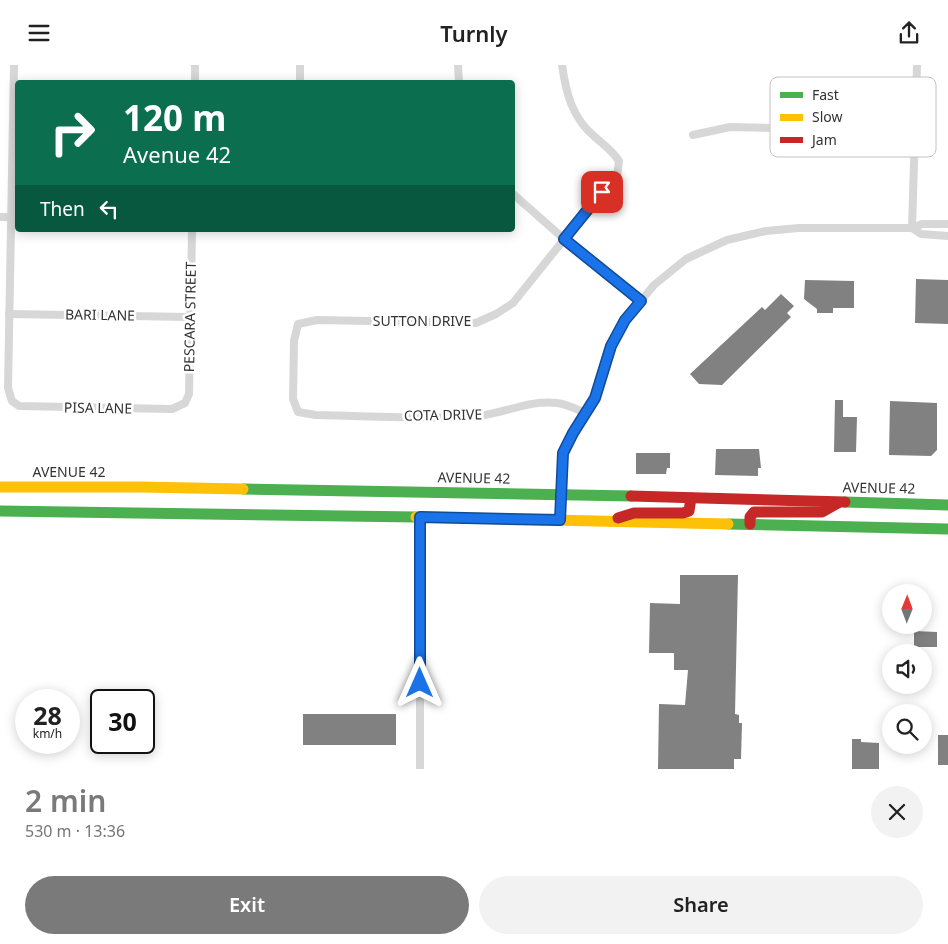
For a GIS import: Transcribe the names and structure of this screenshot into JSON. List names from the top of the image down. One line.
{"streets":{"main road":["AVENUE 42"],"street":["BARI LANE","PESCARA STREET","SUTTON DRIVE","PISA LANE","COTA DRIVE"]},"crossings":[["BARI LANE","PESCARA STREET"],["BARI LANE","PISA LANE"],["PESCARA STREET","PISA LANE"],["SUTTON DRIVE","COTA DRIVE"]],"legend":["Fast","Slow","Jam"],"north":"top","page":{"header":"Turnly","turn":["120 m","Avenue 42"],"then":"Then","speed":"28 km/h","limit":"30","heading":["2 min","530 m · 13:36"],"buttons":["Exit","Share"]}}
